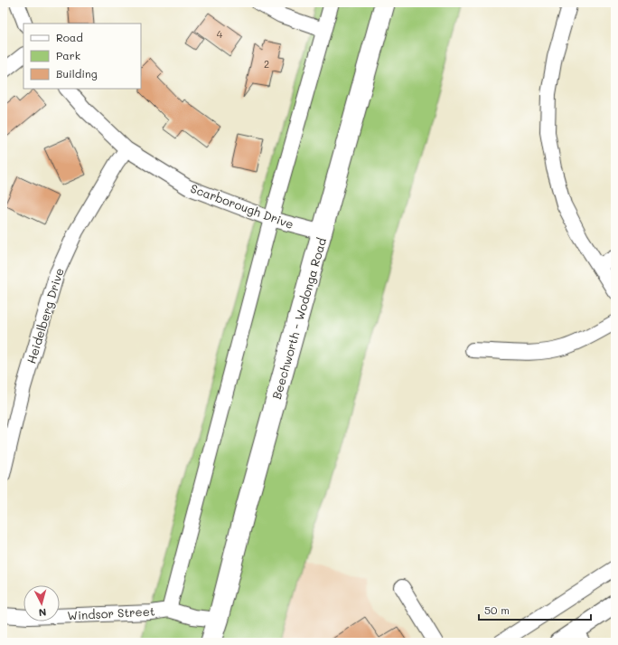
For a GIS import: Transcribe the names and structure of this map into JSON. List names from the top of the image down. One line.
{"streets":{"main road":["Beechworth - Wodonga Road"],"street":["Scarborough Drive","Heidelberg Drive","Windsor Street"]},"crossings":[["Scarborough Drive","Heidelberg Drive"],["Scarborough Drive","Beechworth - Wodonga Road"],["Beechworth - Wodonga Road","Windsor Street"]],"house_numbers":["4","2"],"legend":["Road","Park","Building"],"scale_bar":"50 m","north":"bottom"}
